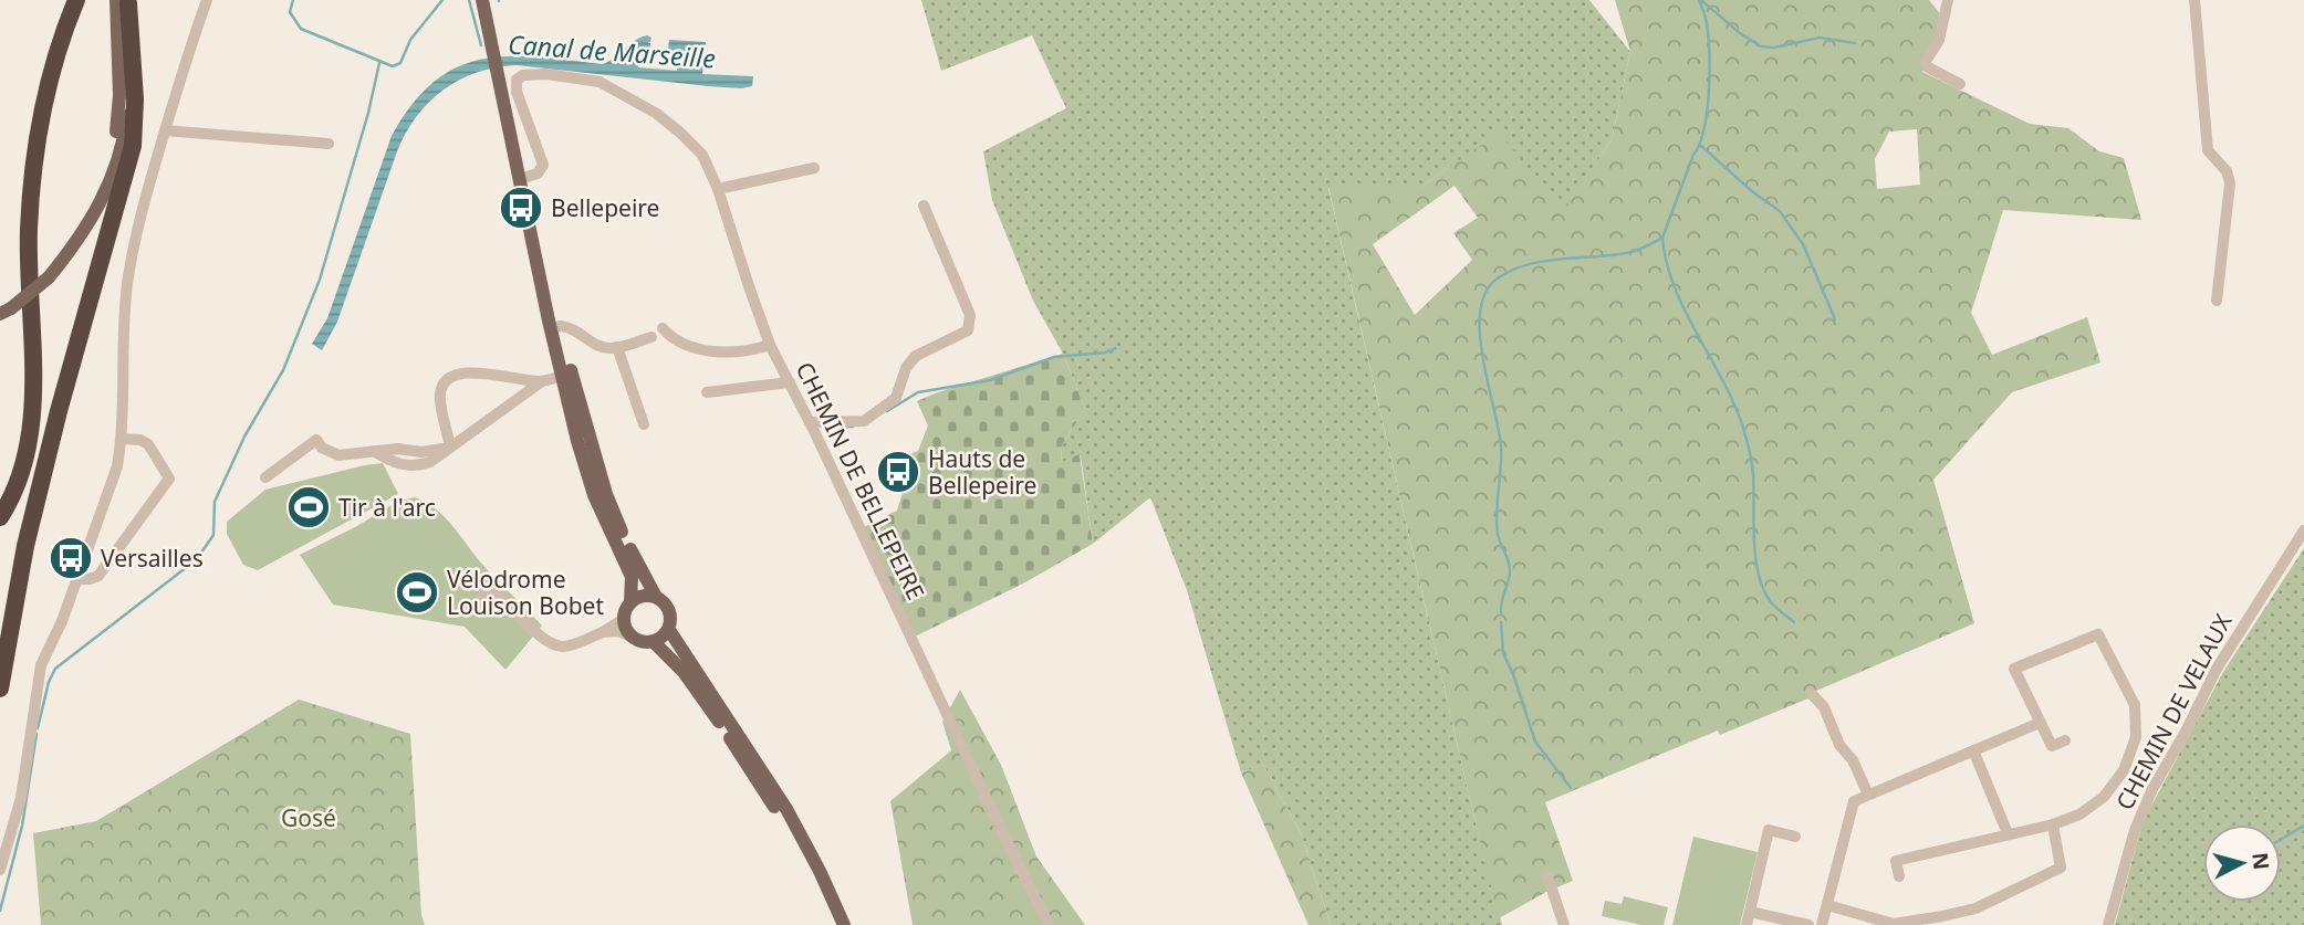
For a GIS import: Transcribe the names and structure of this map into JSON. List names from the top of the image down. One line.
{"streets":{"street":["CHEMIN DE BELLEPEIRE","CHEMIN DE VELAUX"]},"water":["Canal de Marseille"],"parks":["Gosé"],"places":{"bus stop":["Bellepeire","Hauts de Bellepeire","Versailles"],"sports":["Tir à l'arc","Vélodrome Louison Bobet"]},"north":"right"}
